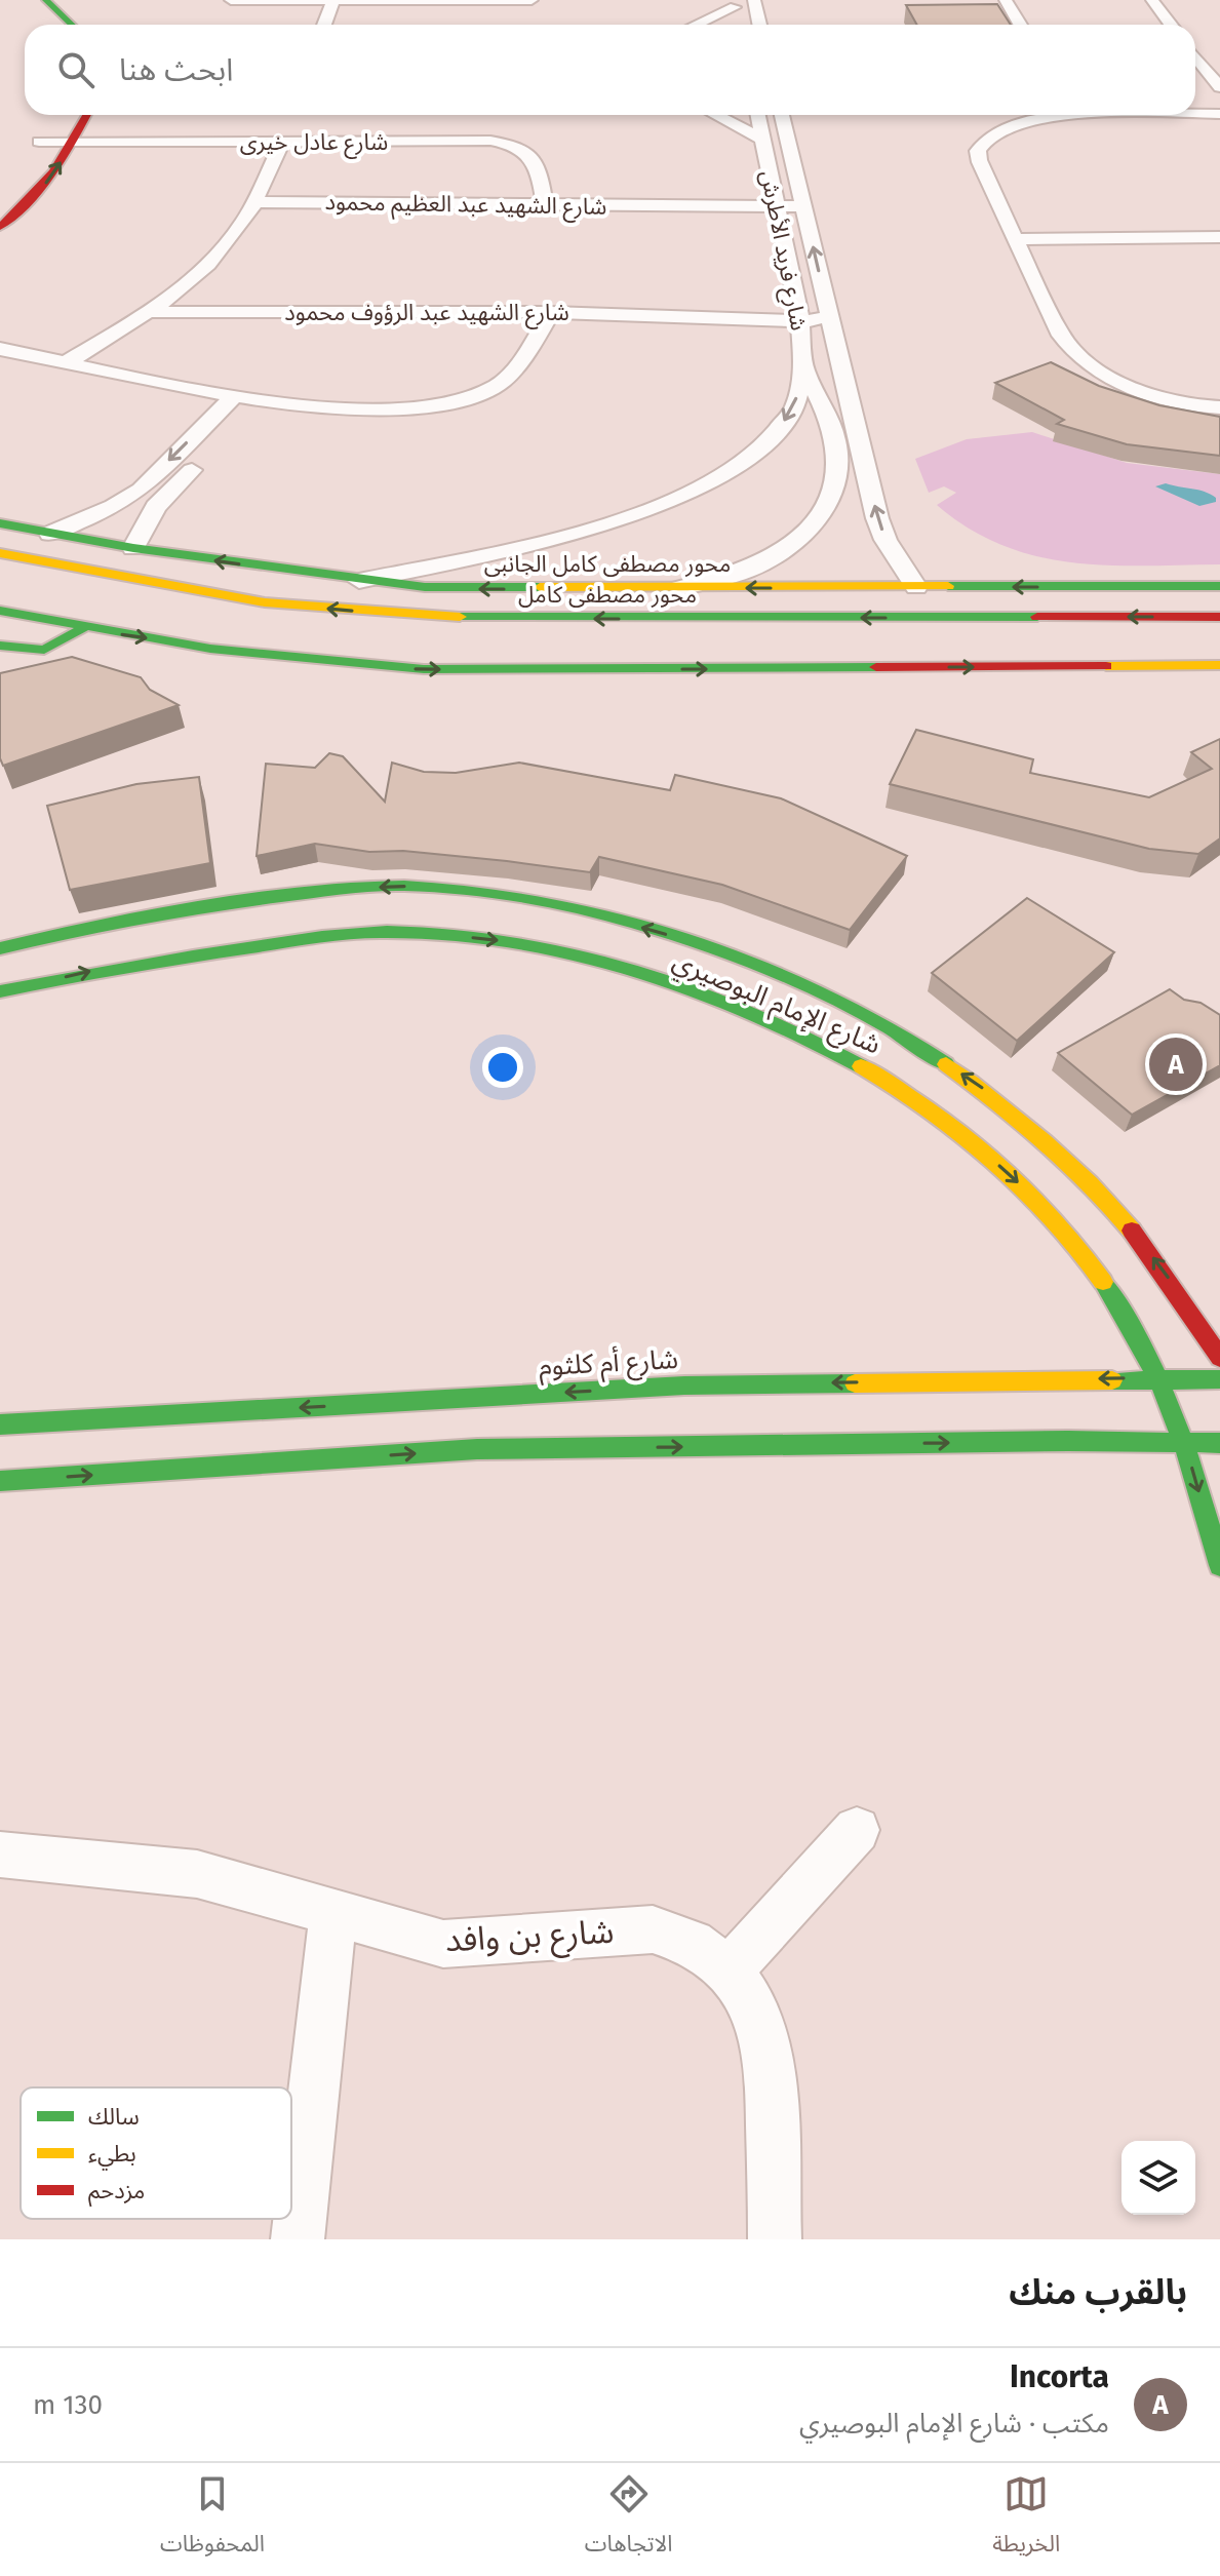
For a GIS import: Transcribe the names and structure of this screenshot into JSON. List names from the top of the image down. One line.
{"streets":{"street":["شارع عادل خيرى","شارع الشهيد عبد العظيم محمود","شارع فريد الأطرش","شارع الشهيد عبد الرؤوف محمود","محور مصطفى كامل الجانبى","محور مصطفى كامل","شارع الإمام البوصيري","شارع أم كلثوم","شارع بن وافد"]},"crossings":[["شارع عادل خيرى","شارع الشهيد عبد العظيم محمود"],["شارع الشهيد عبد العظيم محمود","شارع فريد الأطرش"],["شارع فريد الأطرش","شارع الشهيد عبد الرؤوف محمود"],["شارع فريد الأطرش","محور مصطفى كامل الجانبى"],["شارع الإمام البوصيري","شارع أم كلثوم"]],"legend":["سالك","بطيء","مزدحم"],"page":{"search":"ابحث هنا","pins":"A","heading":"بالقرب منك","list":[{"mark":"A","name":"Incorta","note":"مكتب · شارع الإمام البوصيري","value":"130 m"}],"nav":["الخريطة","الاتجاهات","المحفوظات"]}}
